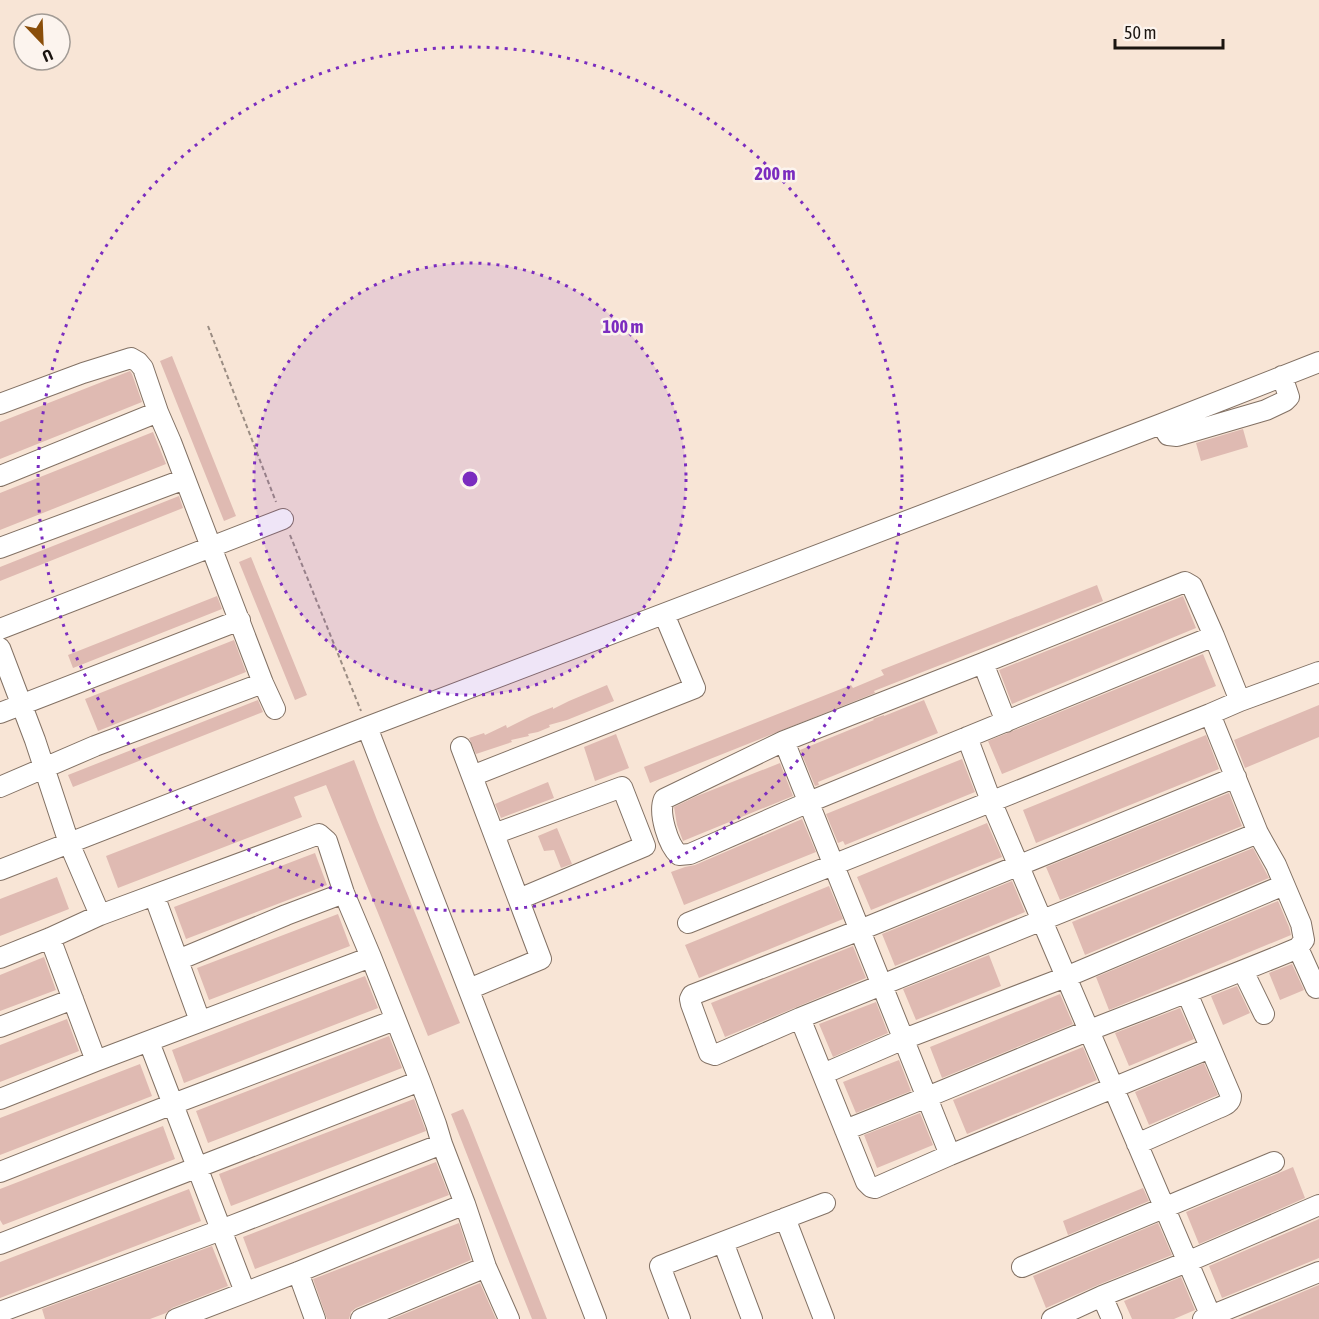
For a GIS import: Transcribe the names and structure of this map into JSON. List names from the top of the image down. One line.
{"scale_bar":"50 m","north":"bottom right","rings":["200 m","100 m"]}
